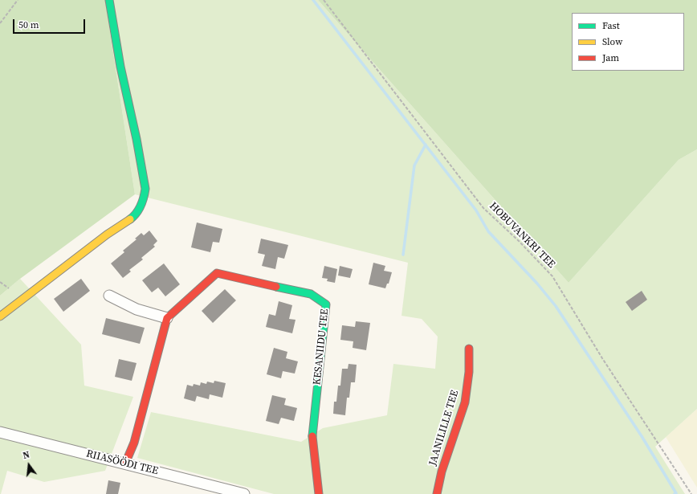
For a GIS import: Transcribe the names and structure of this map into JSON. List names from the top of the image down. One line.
{"streets":{"street":["KESANIIDU TEE","JAANILILLE TEE","RIIASÖÖDI TEE"],"path":["HOBUVANKRI TEE"]},"legend":["Fast","Slow","Jam"],"scale_bar":"50 m","north":"top"}
